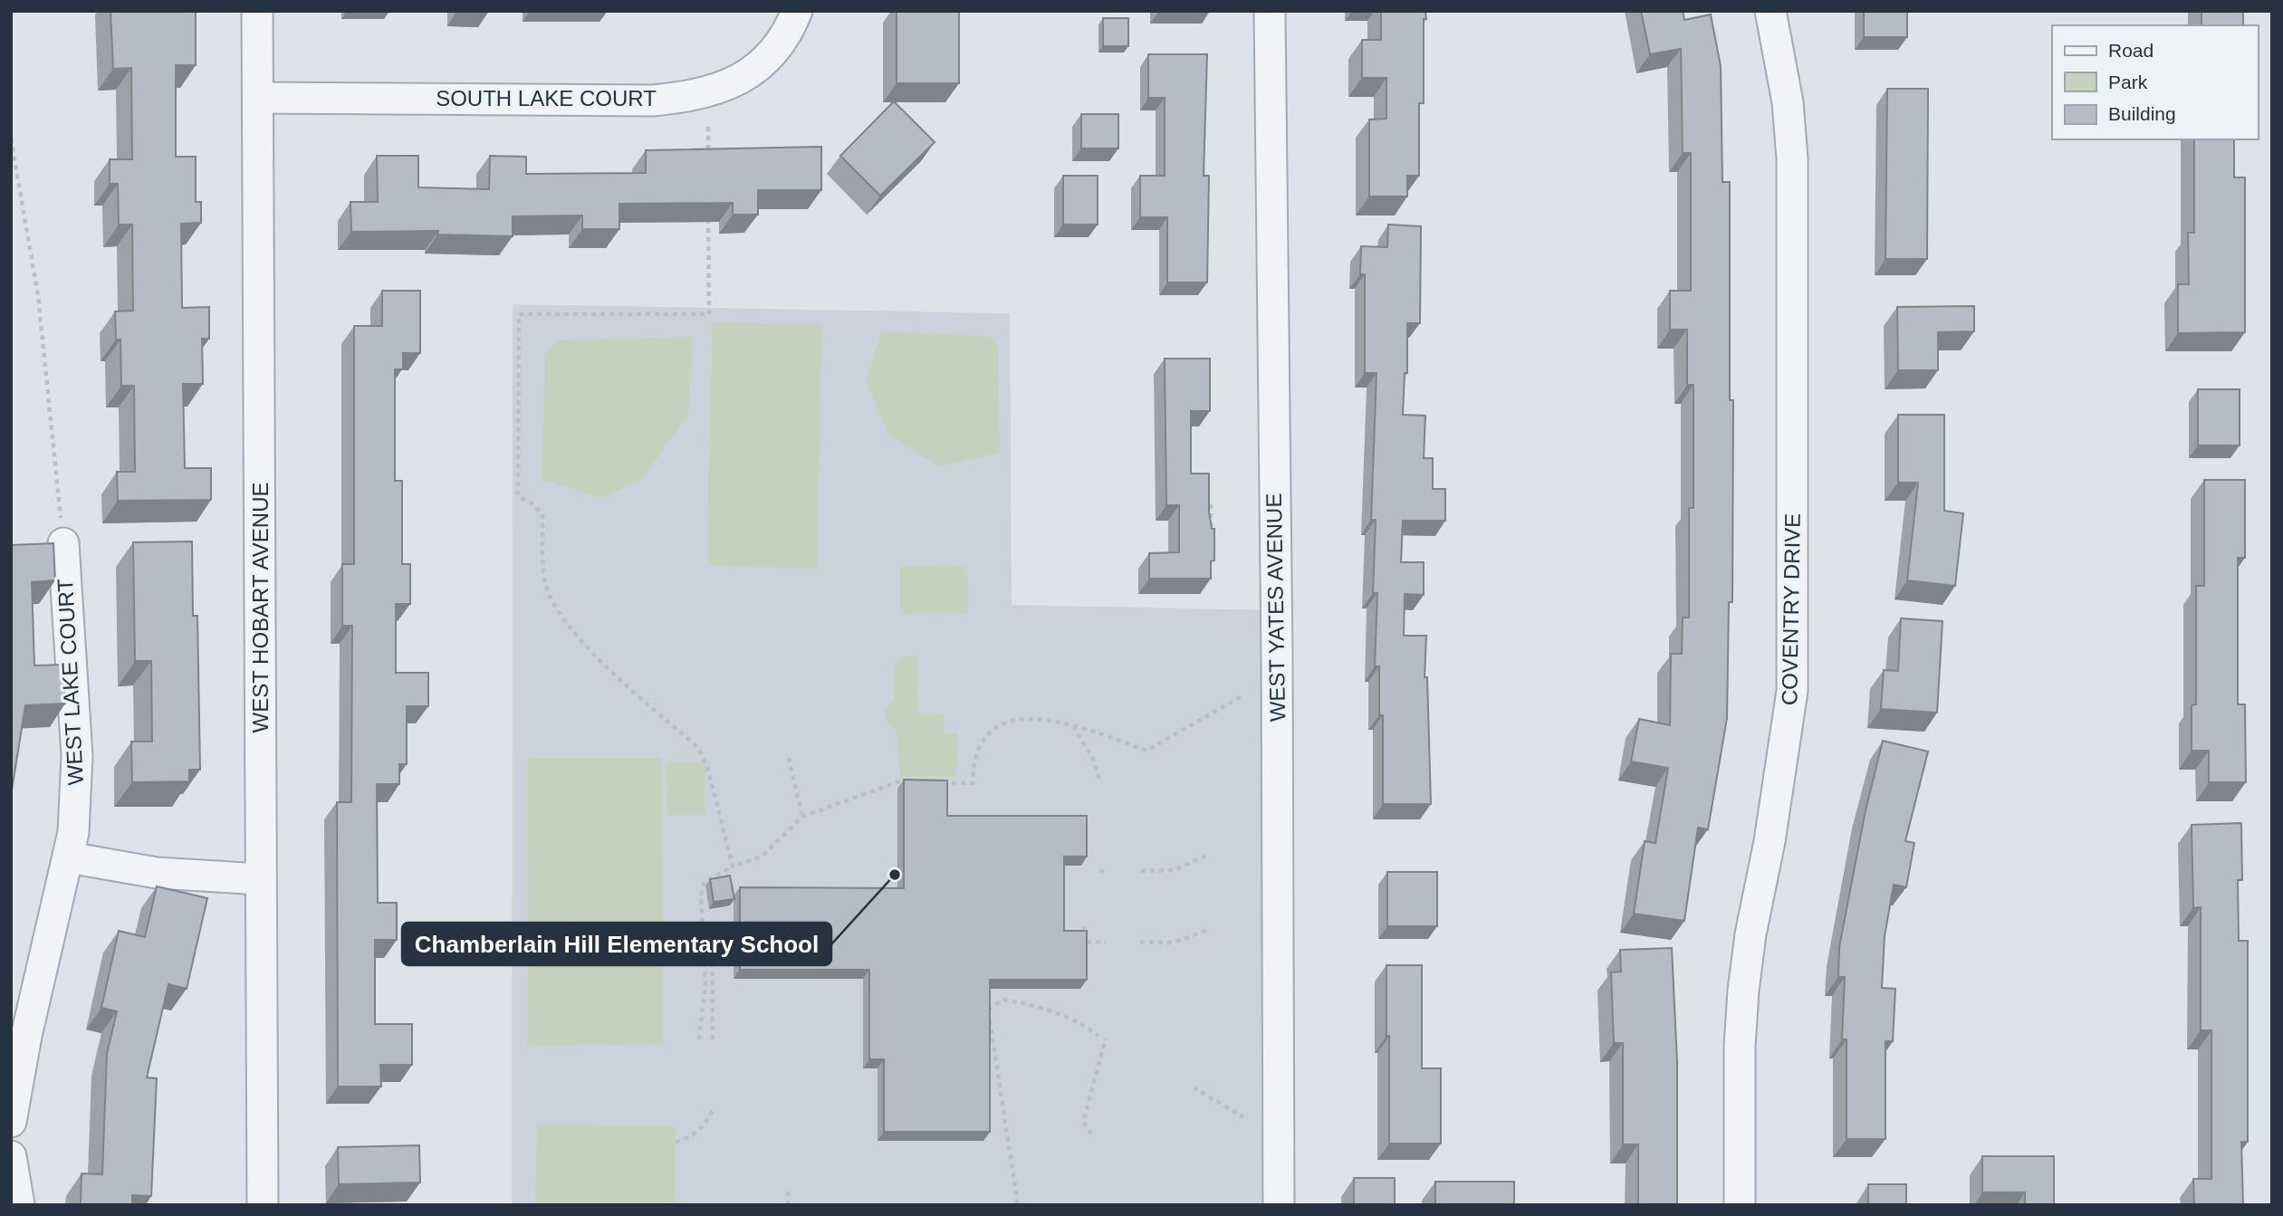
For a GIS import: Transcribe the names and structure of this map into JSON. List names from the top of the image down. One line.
{"streets":{"street":["SOUTH LAKE COURT","WEST HOBART AVENUE","WEST YATES AVENUE","COVENTRY DRIVE","WEST LAKE COURT"]},"crossings":[["SOUTH LAKE COURT","WEST HOBART AVENUE"]],"places":["Chamberlain Hill Elementary School"],"legend":["Road","Park","Building"]}
